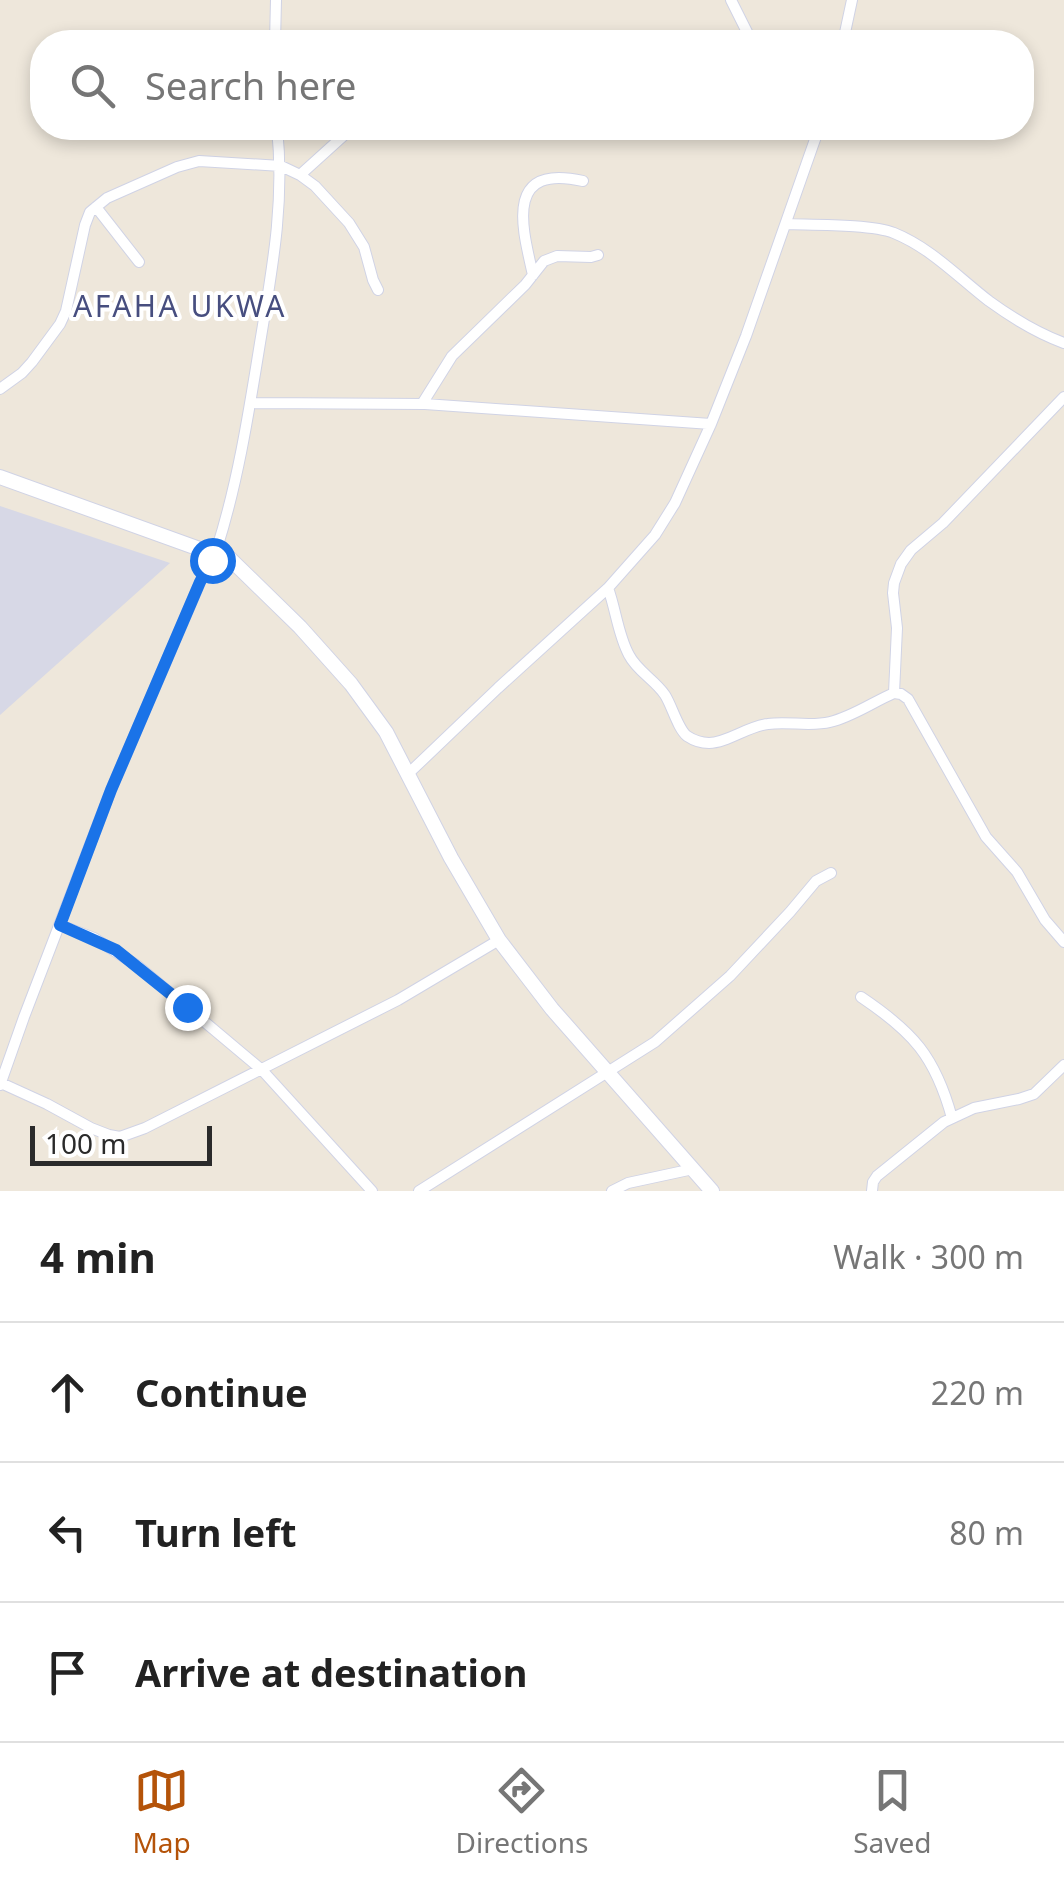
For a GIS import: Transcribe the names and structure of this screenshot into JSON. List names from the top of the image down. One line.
{"districts":["AFAHA UKWA"],"scale_bar":"100 m","page":{"search":"Search here","scale":"100 m","heading":["4 min","Walk · 300 m"],"list":[["Continue","220 m"],["Turn left","80 m"],"Arrive at destination"],"nav":["Map","Directions","Saved"]}}
